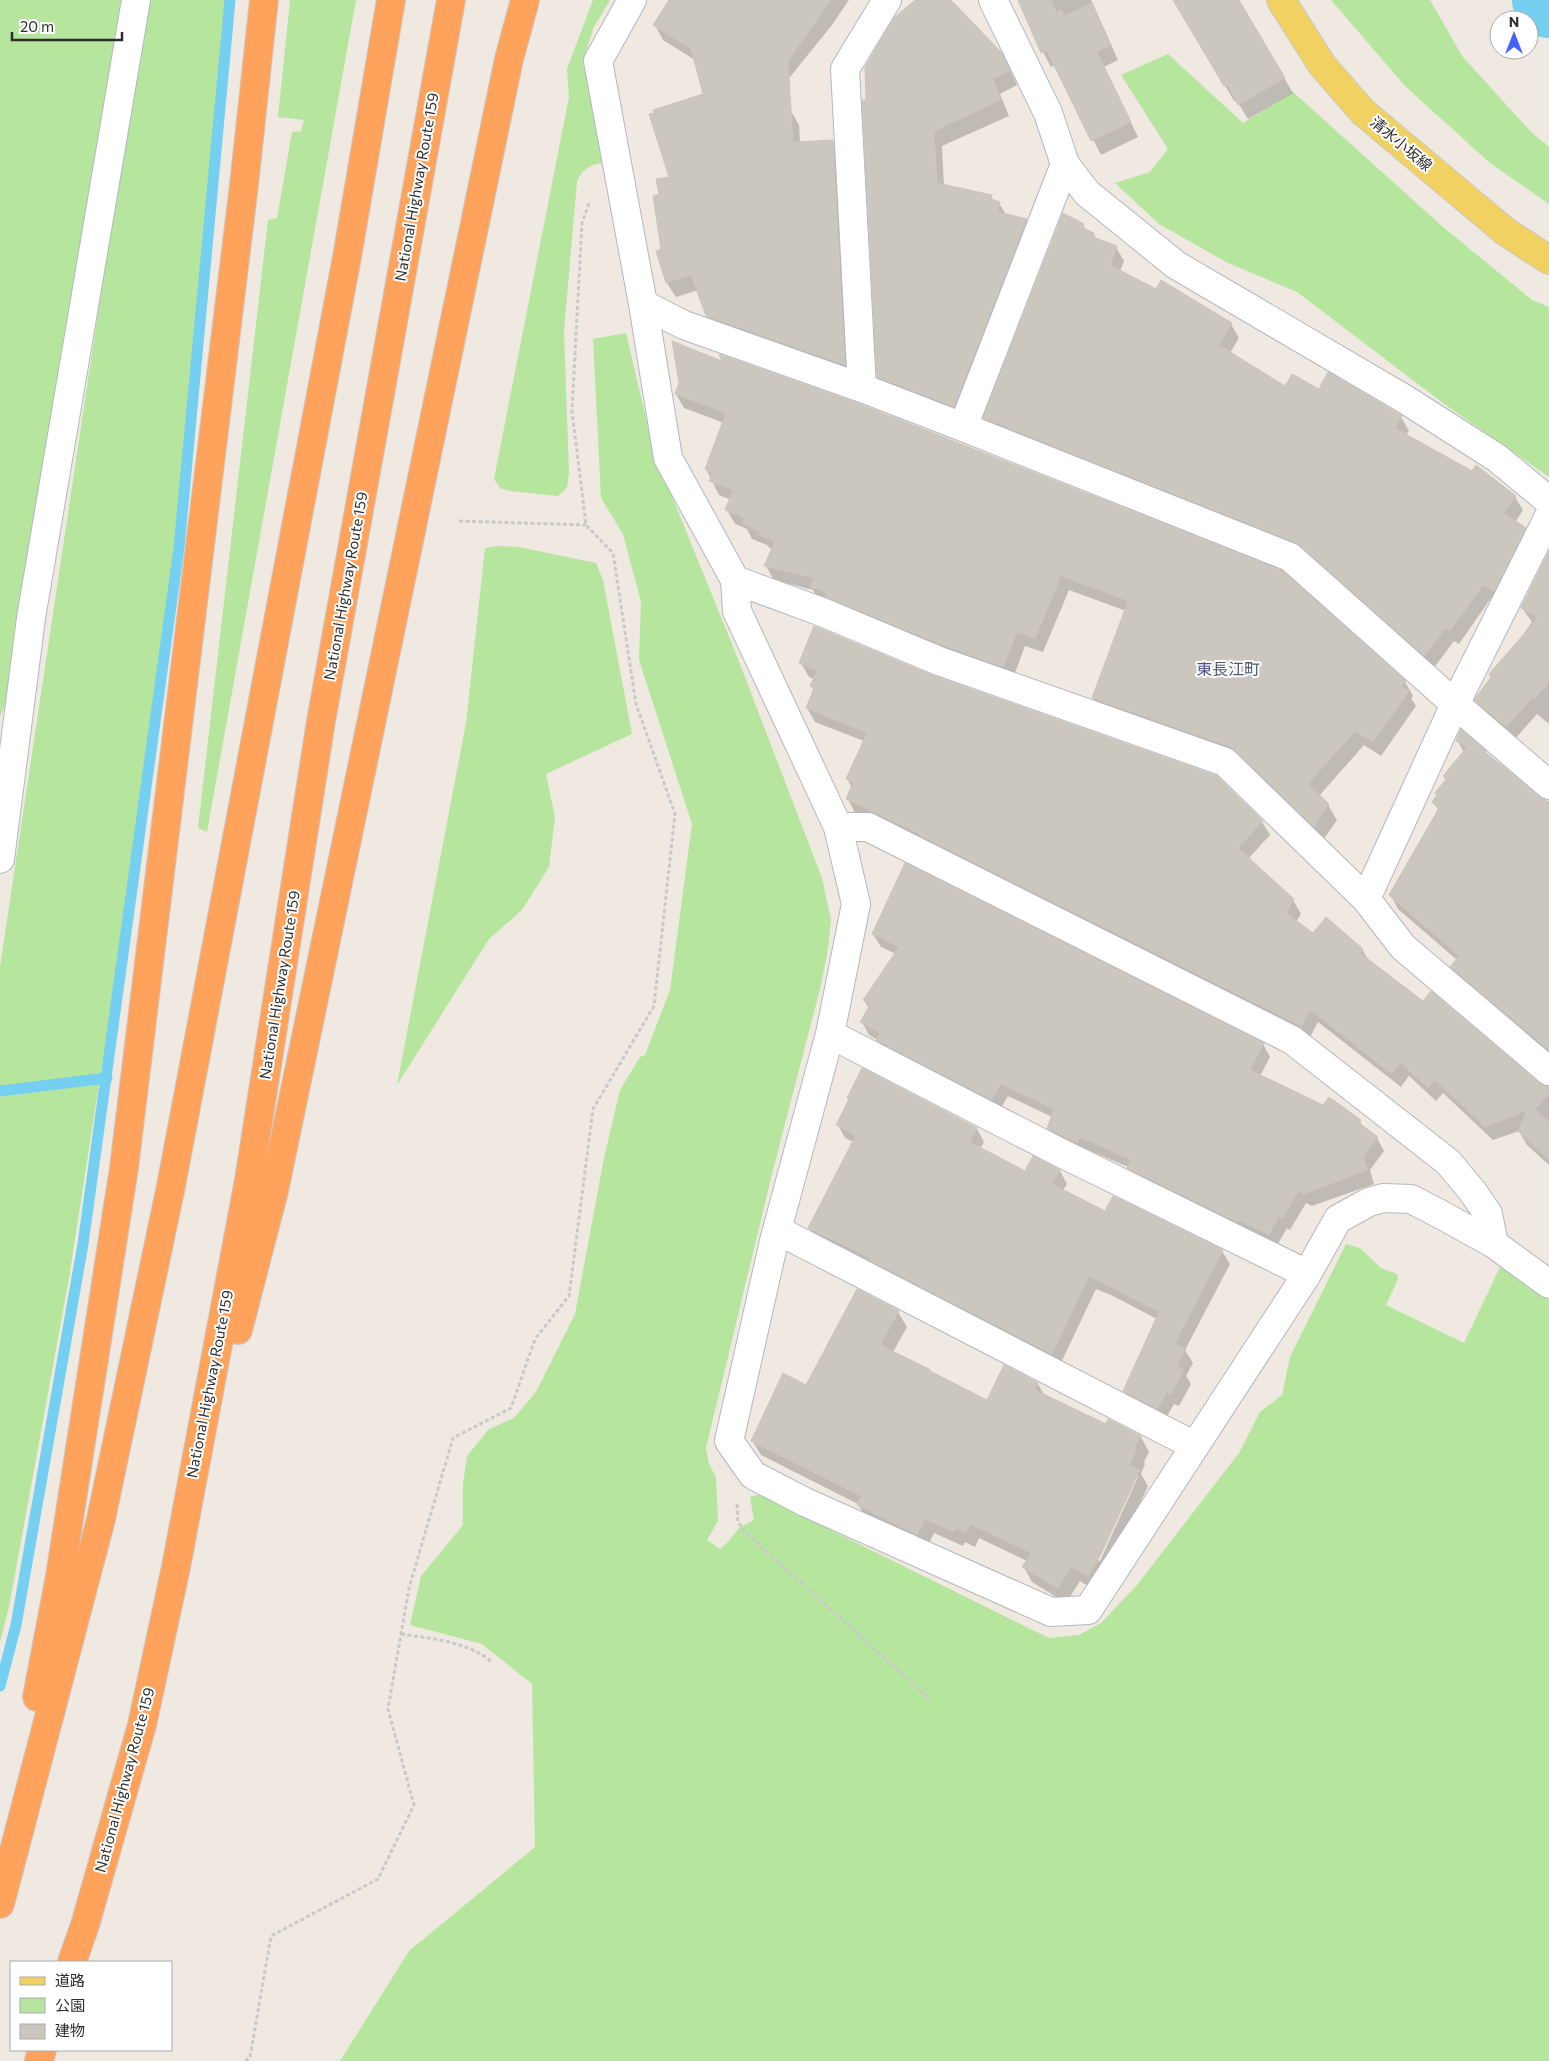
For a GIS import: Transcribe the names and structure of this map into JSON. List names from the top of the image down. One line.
{"streets":{"highway":["National Highway Route 159"],"main road":["清水小坂線"]},"districts":["東長江町"],"legend":["道路","公園","建物"],"scale_bar":"20 m","north":"top"}
